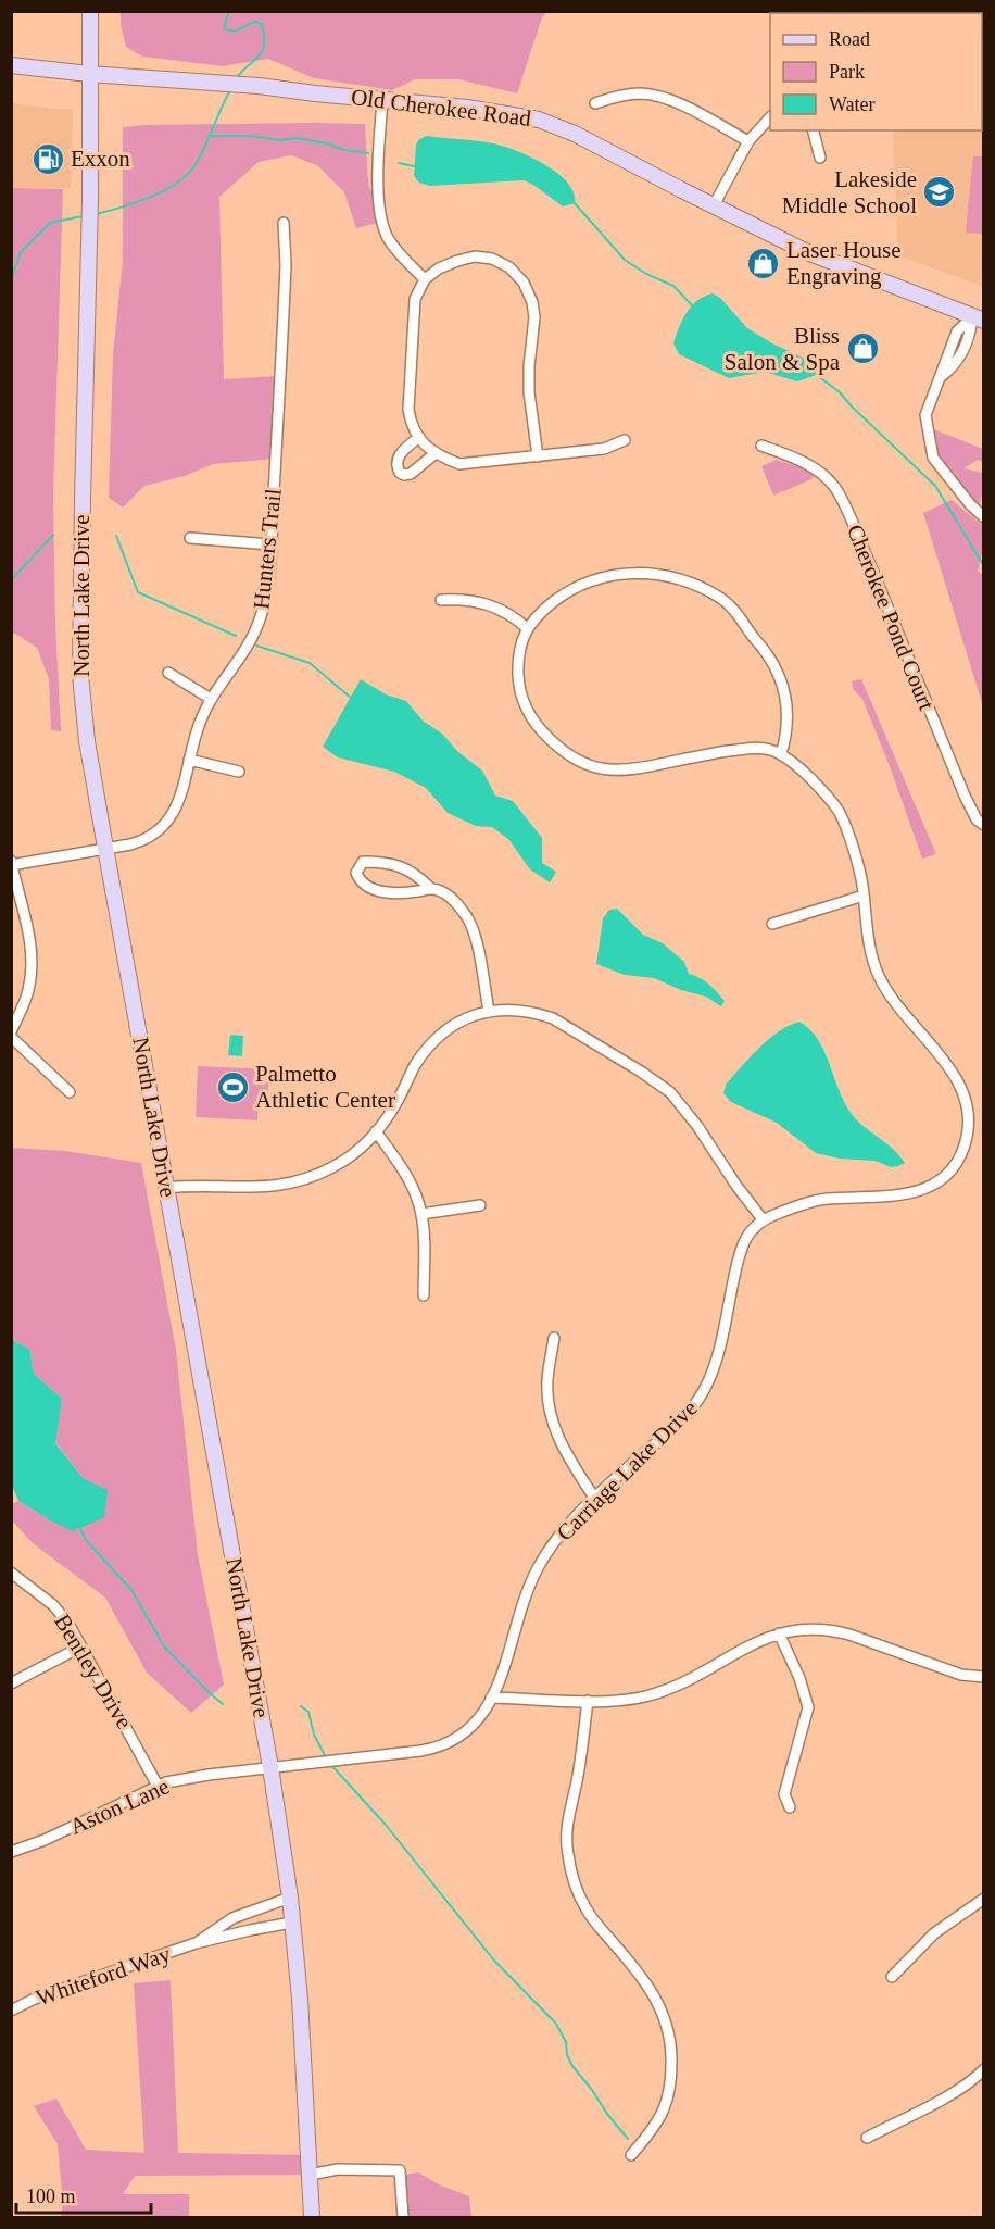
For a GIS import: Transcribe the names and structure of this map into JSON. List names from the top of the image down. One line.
{"streets":{"main road":["Old Cherokee Road","North Lake Drive"],"street":["Hunters Trail","Cherokee Pond Court","Carriage Lake Drive","Bentley Drive","Aston Lane","Whiteford Way"]},"crossings":[["Old Cherokee Road","North Lake Drive"],["Hunters Trail","North Lake Drive"],["North Lake Drive","Carriage Lake Drive"],["North Lake Drive","Aston Lane"],["North Lake Drive","Whiteford Way"],["Carriage Lake Drive","Aston Lane"],["Bentley Drive","Aston Lane"]],"places":{"fuel station":["Exxon"],"school or university":["Lakeside Middle School"],"shop":["Laser House Engraving","Bliss Salon & Spa"],"sports":["Palmetto Athletic Center"]},"legend":["Road","Park","Water"],"scale_bar":"100 m"}
